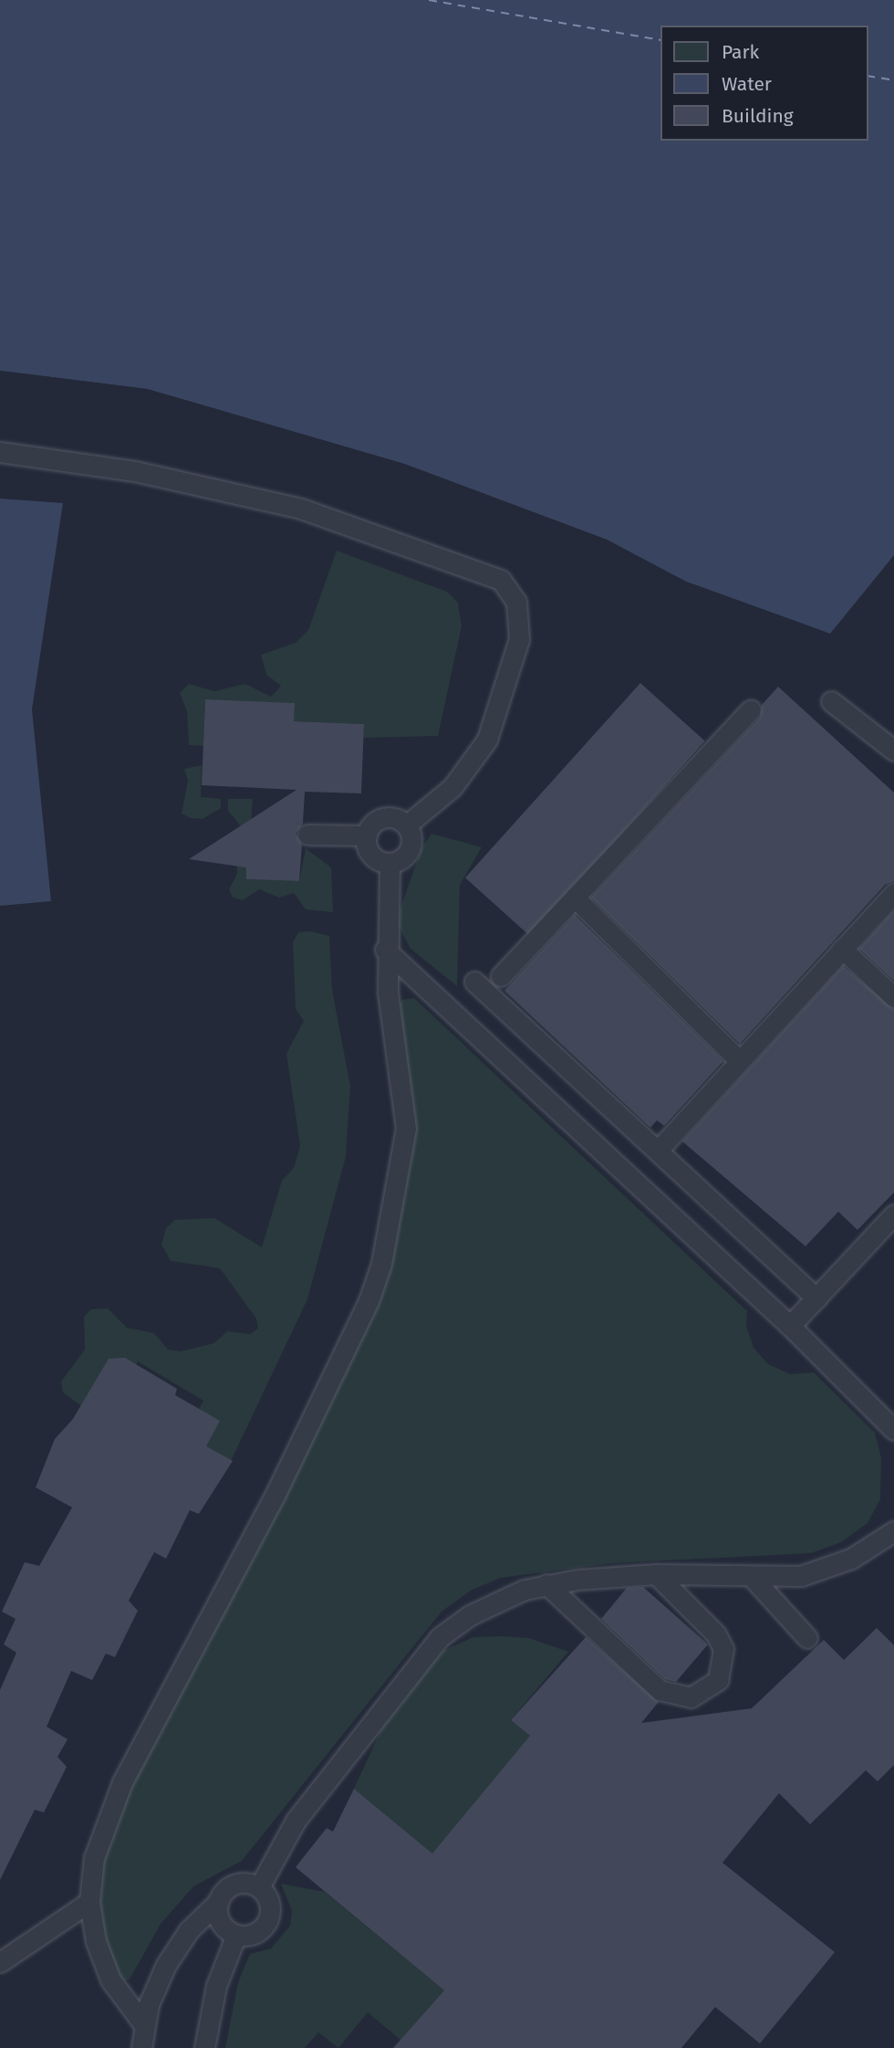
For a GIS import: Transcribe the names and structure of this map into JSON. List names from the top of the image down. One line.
{"legend":["Park","Water","Building"]}
